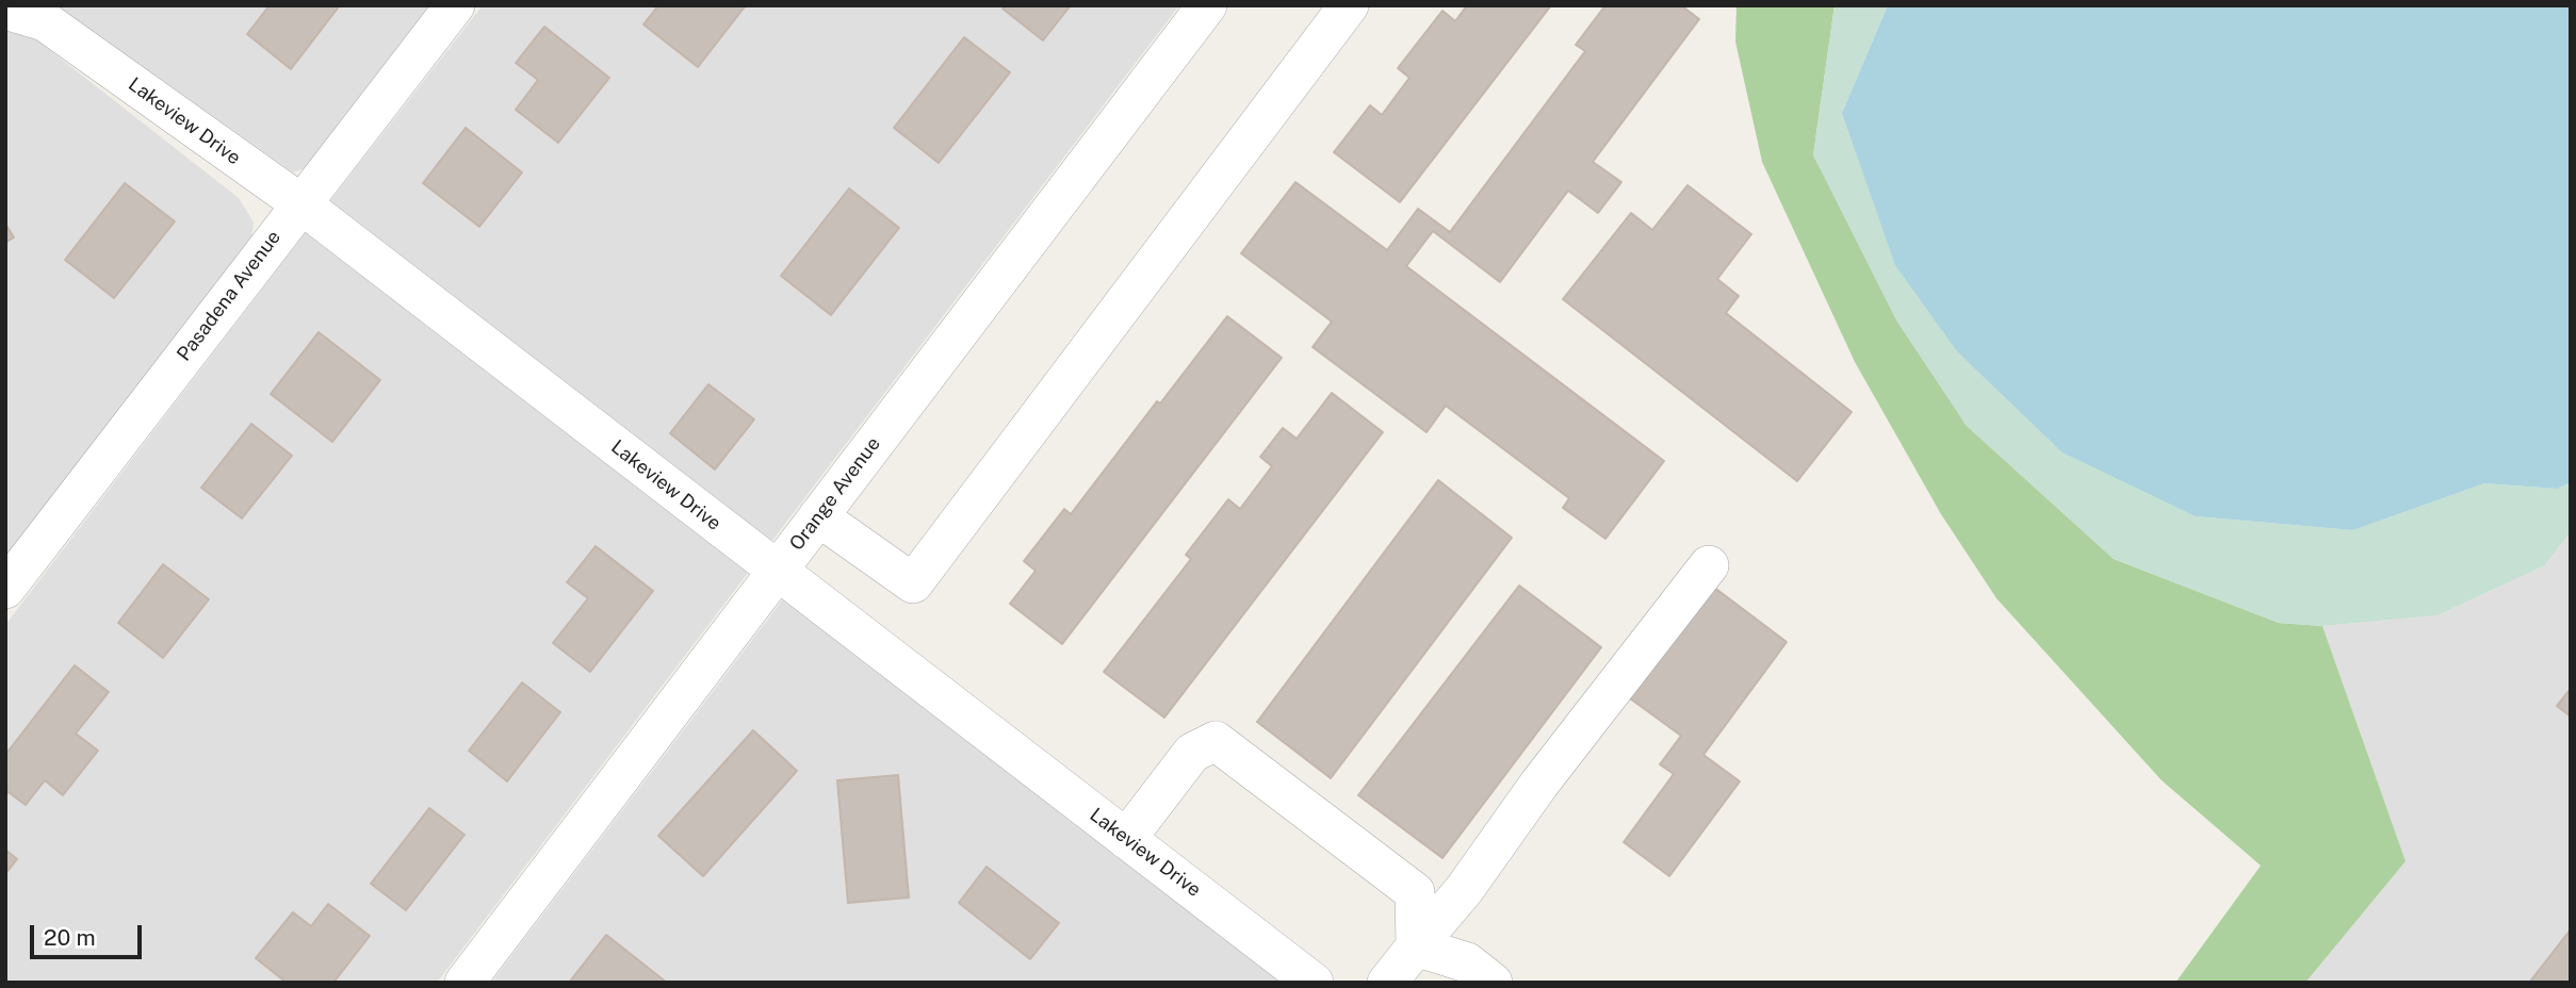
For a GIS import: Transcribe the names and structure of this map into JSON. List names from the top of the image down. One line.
{"streets":{"street":["Lakeview Drive","Pasadena Avenue","Orange Avenue"]},"crossings":[["Lakeview Drive","Pasadena Avenue"],["Lakeview Drive","Orange Avenue"]],"scale_bar":"20 m"}
